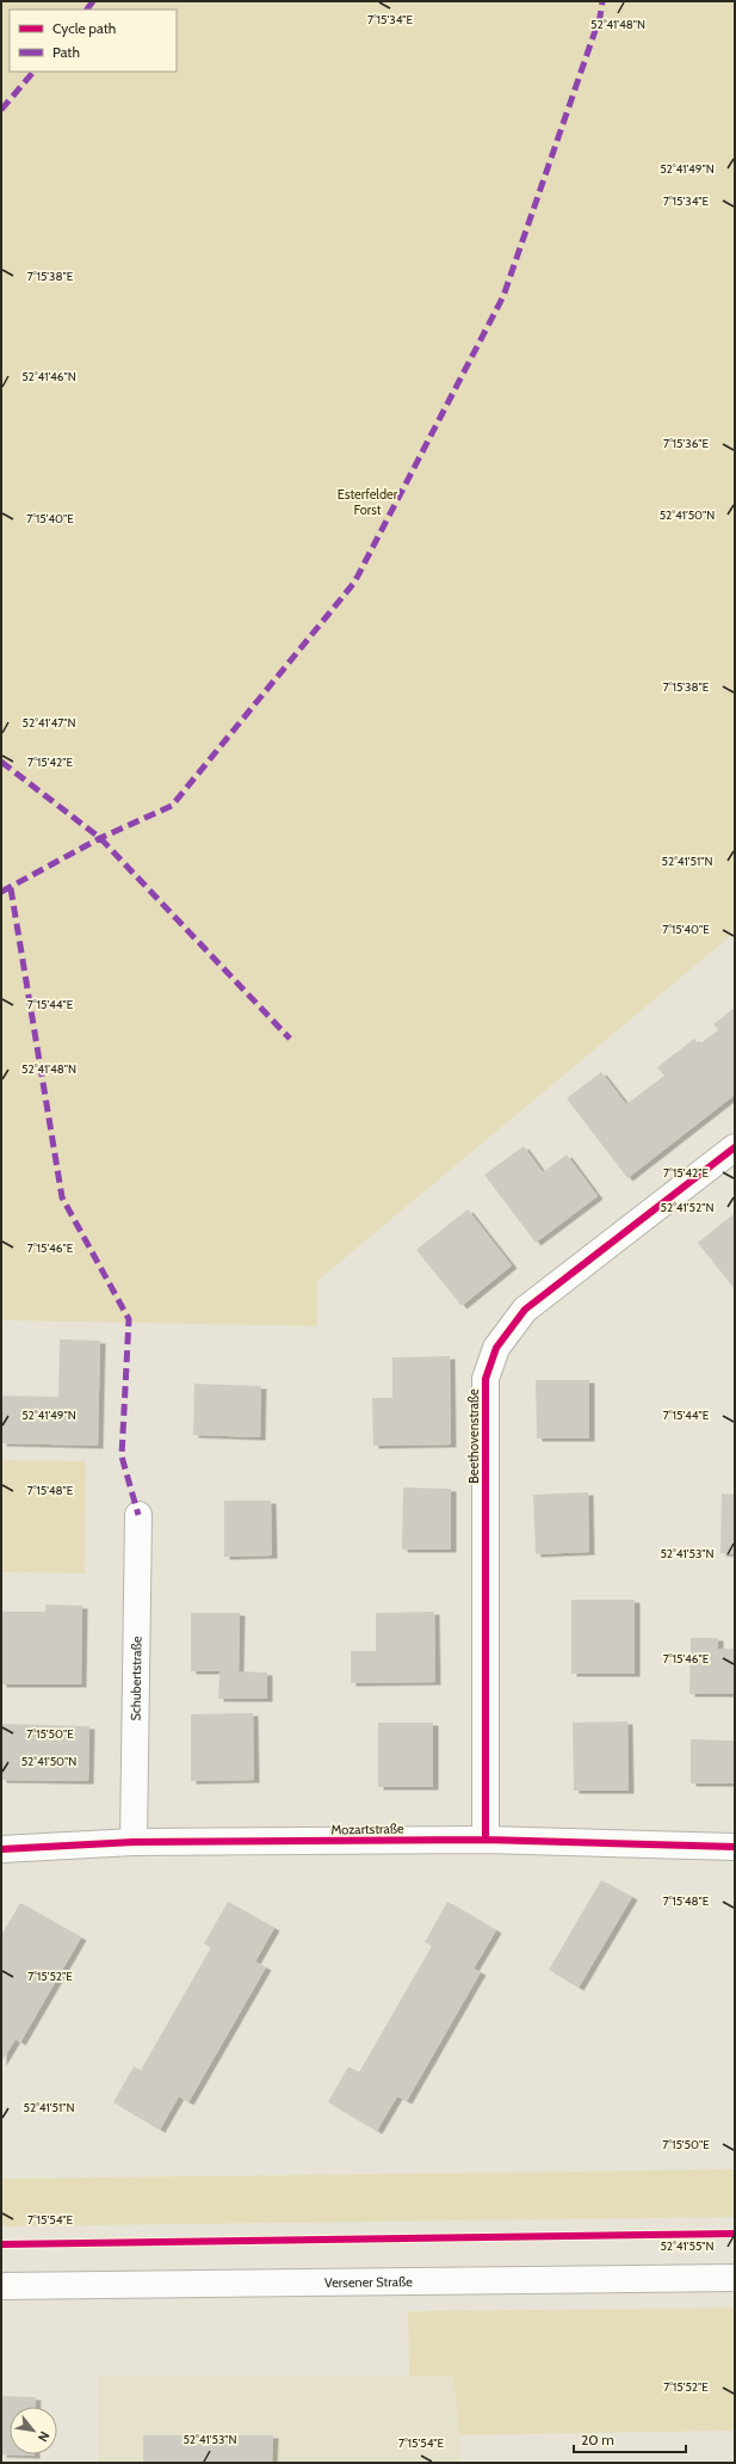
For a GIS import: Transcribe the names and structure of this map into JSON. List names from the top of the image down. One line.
{"streets":{"street":["Beethovenstraße","Schubertstraße","Mozartstraße","Versener Straße"]},"crossings":[["Beethovenstraße","Mozartstraße"],["Schubertstraße","Mozartstraße"]],"parks":["Esterfelder Forst"],"legend":["Cycle path","Path"],"scale_bar":"20 m","north":"bottom right","coordinates":["7°15'34\"E","52°41'48\"N","52°41'49\"N","7°15'38\"E","52°41'46\"N","7°15'36\"E","52°41'50\"N","7°15'40\"E","52°41'47\"N","7°15'42\"E","52°41'51\"N","7°15'44\"E","52°41'52\"N","7°15'46\"E","7°15'48\"E","52°41'53\"N","7°15'50\"E","7°15'52\"E","7°15'54\"E","52°41'55\"N"]}
